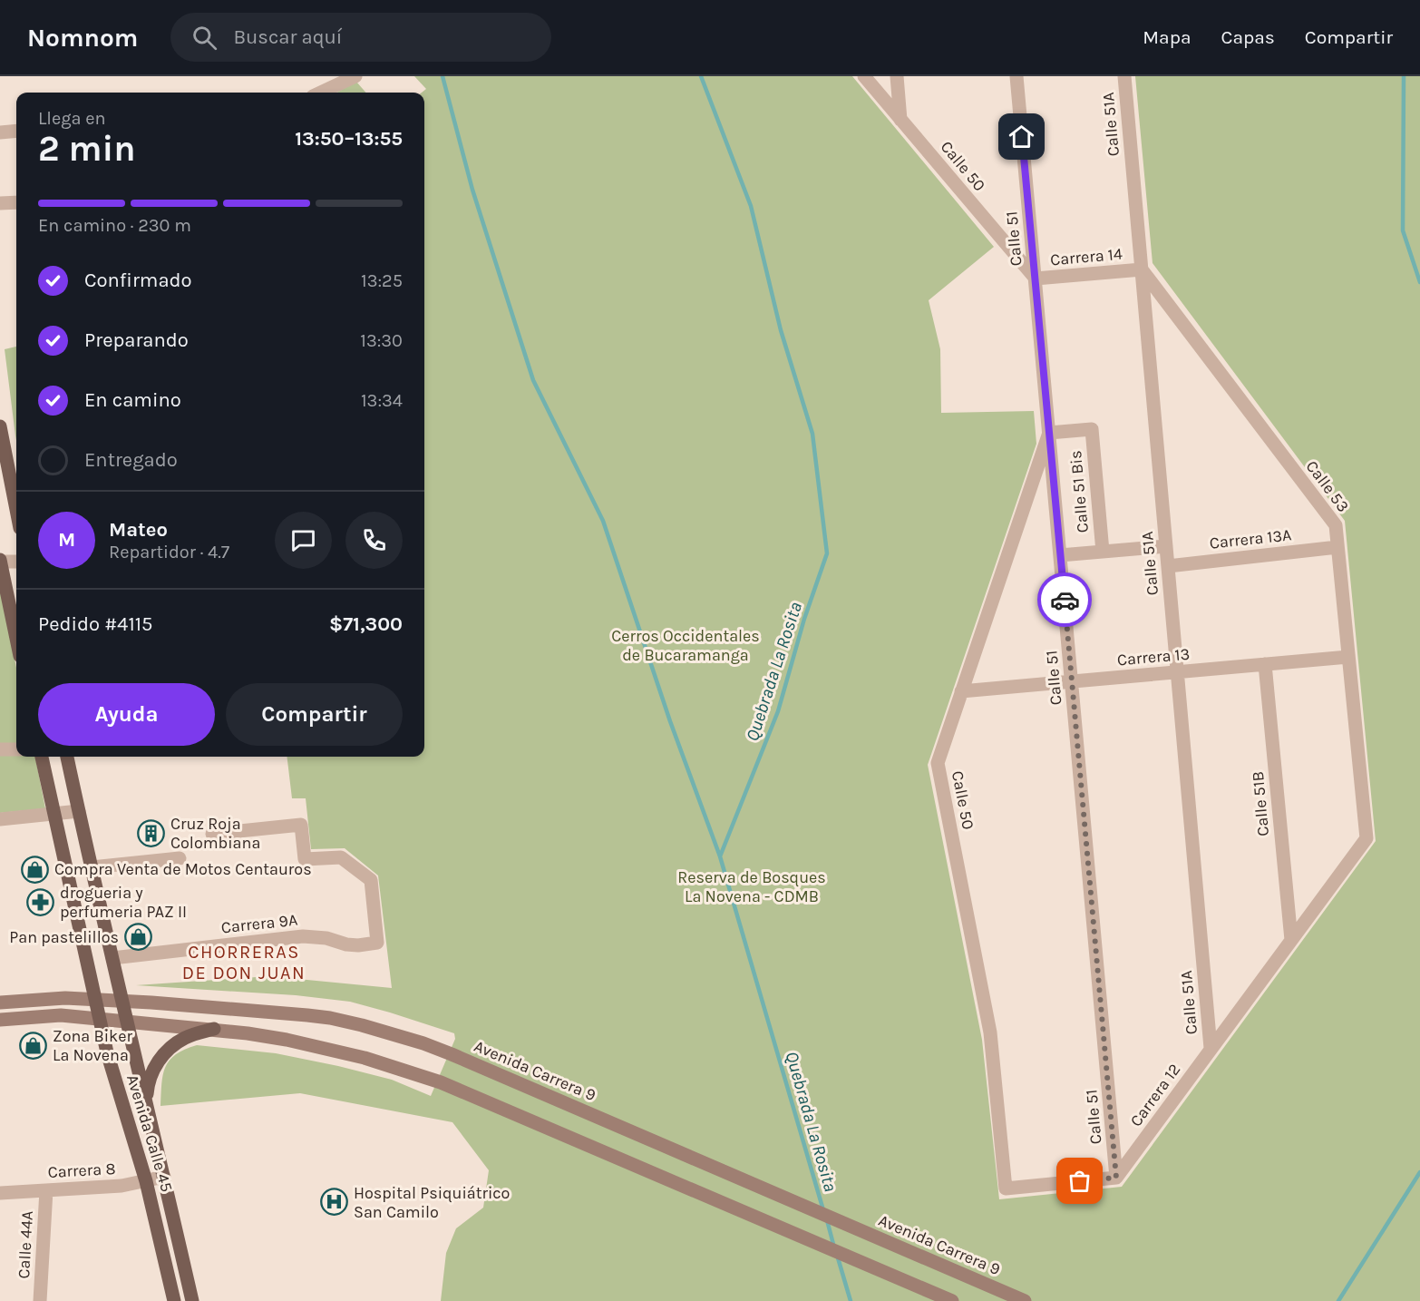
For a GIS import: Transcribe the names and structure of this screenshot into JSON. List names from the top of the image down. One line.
{"streets":{"main road":["Avenida Carrera 9","Avenida Calle 45"],"street":["Calle 51A","Calle 50","Calle 51","Carrera 14","Calle 53","Calle 51 Bis","Carrera 13A","Carrera 13","Calle 51B","Carrera 9A","Carrera 12","Carrera 8","Calle 44A"]},"crossings":[["Calle 51A","Carrera 14"],["Calle 51A","Calle 53"],["Calle 51A","Carrera 13A"],["Calle 51A","Carrera 13"],["Calle 51A","Carrera 12"],["Calle 50","Calle 51"],["Calle 50","Carrera 14"],["Calle 50","Calle 51 Bis"],["Calle 50","Carrera 13"],["Calle 50","Carrera 12"],["Calle 51","Carrera 14"],["Calle 51","Calle 51 Bis"],["Calle 51","Carrera 13"],["Calle 51","Carrera 12"],["Carrera 14","Calle 53"],["Calle 53","Carrera 13A"],["Calle 53","Carrera 13"],["Calle 53","Carrera 12"],["Carrera 13","Calle 51B"],["Calle 51B","Carrera 12"],["Carrera 9A","Avenida Calle 45"],["Avenida Carrera 9","Avenida Calle 45"],["Avenida Calle 45","Carrera 8"],["Carrera 8","Calle 44A"]],"districts":["CHORRERAS DE DON JUAN"],"water":["Quebrada La Rosita"],"parks":["Cerros Occidentales de Bucaramanga","Reserva de Bosques La Novena - CDMB"],"places":{"building":["Cruz Roja Colombiana"],"shop":["Compra Venta de Motos Centauros","Pan pastelillos","Zona Biker La Novena"],"pharmacy":["drogueria y perfumeria PAZ II"],"hospital":["Hospital Psiquiátrico San Camilo"]},"page":{"header":"Nomnom","search":"Buscar aquí","nav":["Mapa","Capas","Compartir"],"heading":["2 min","Llega en","13:50–13:55"],"panel":["Mateo","Repartidor · 4.7","Pedido #4115","$71,300"],"bar":"En camino · 230 m","list":[["Confirmado","13:25"],["Preparando","13:30"],["En camino","13:34"],"Entregado"],"round":"M","buttons":["Ayuda","Compartir"]}}
